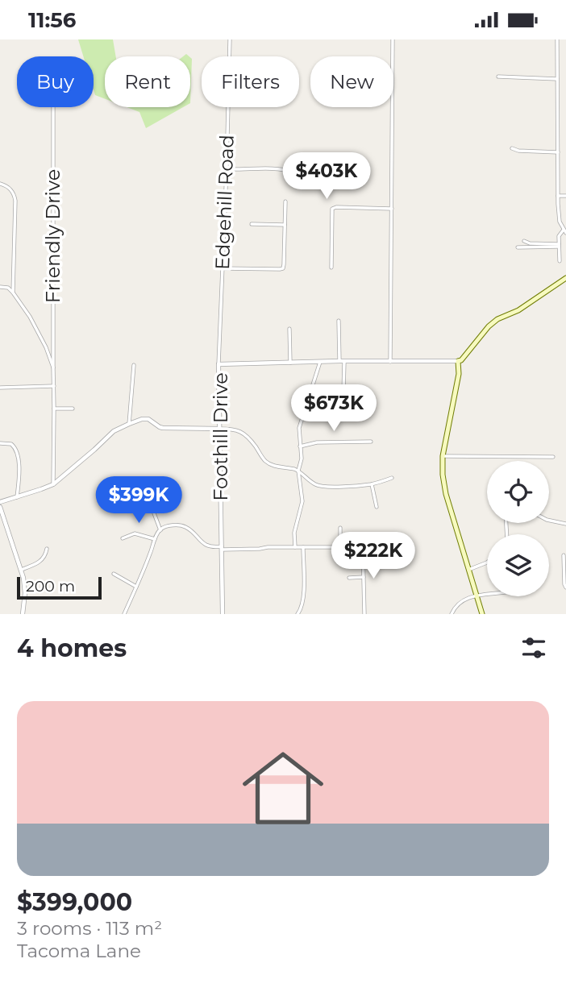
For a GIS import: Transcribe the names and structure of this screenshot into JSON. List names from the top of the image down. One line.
{"streets":{"street":["Edgehill Road","Friendly Drive","Foothill Drive"]},"crossings":[["Edgehill Road","Foothill Drive"]],"scale_bar":"200 m","page":{"status":"11:56","chip":["Buy","Rent","Filters","New"],"price":["$403K","$673K","$399K","$222K"],"scale":"200 m","heading":"4 homes","list":[{"name":"$399,000","note":"3 rooms · 113 m² · Tacoma Lane"}]}}
